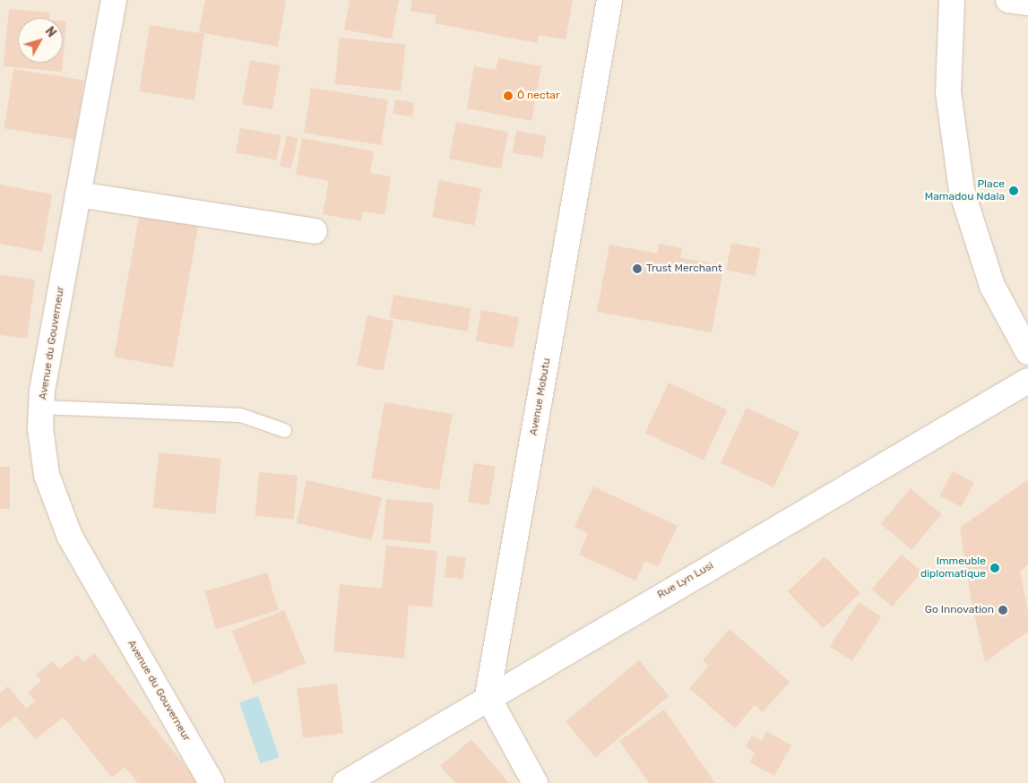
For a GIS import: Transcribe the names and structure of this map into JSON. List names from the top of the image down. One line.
{"streets":{"street":["Avenue du Gouverneur","Avenue Mobutu","Rue Lyn Lusi"]},"crossings":[["Avenue Mobutu","Rue Lyn Lusi"]],"places":["Ô nectar","Place Mamadou Ndala","Trust Merchant","Immeuble diplomatique","Go Innovation"],"north":"top right"}
